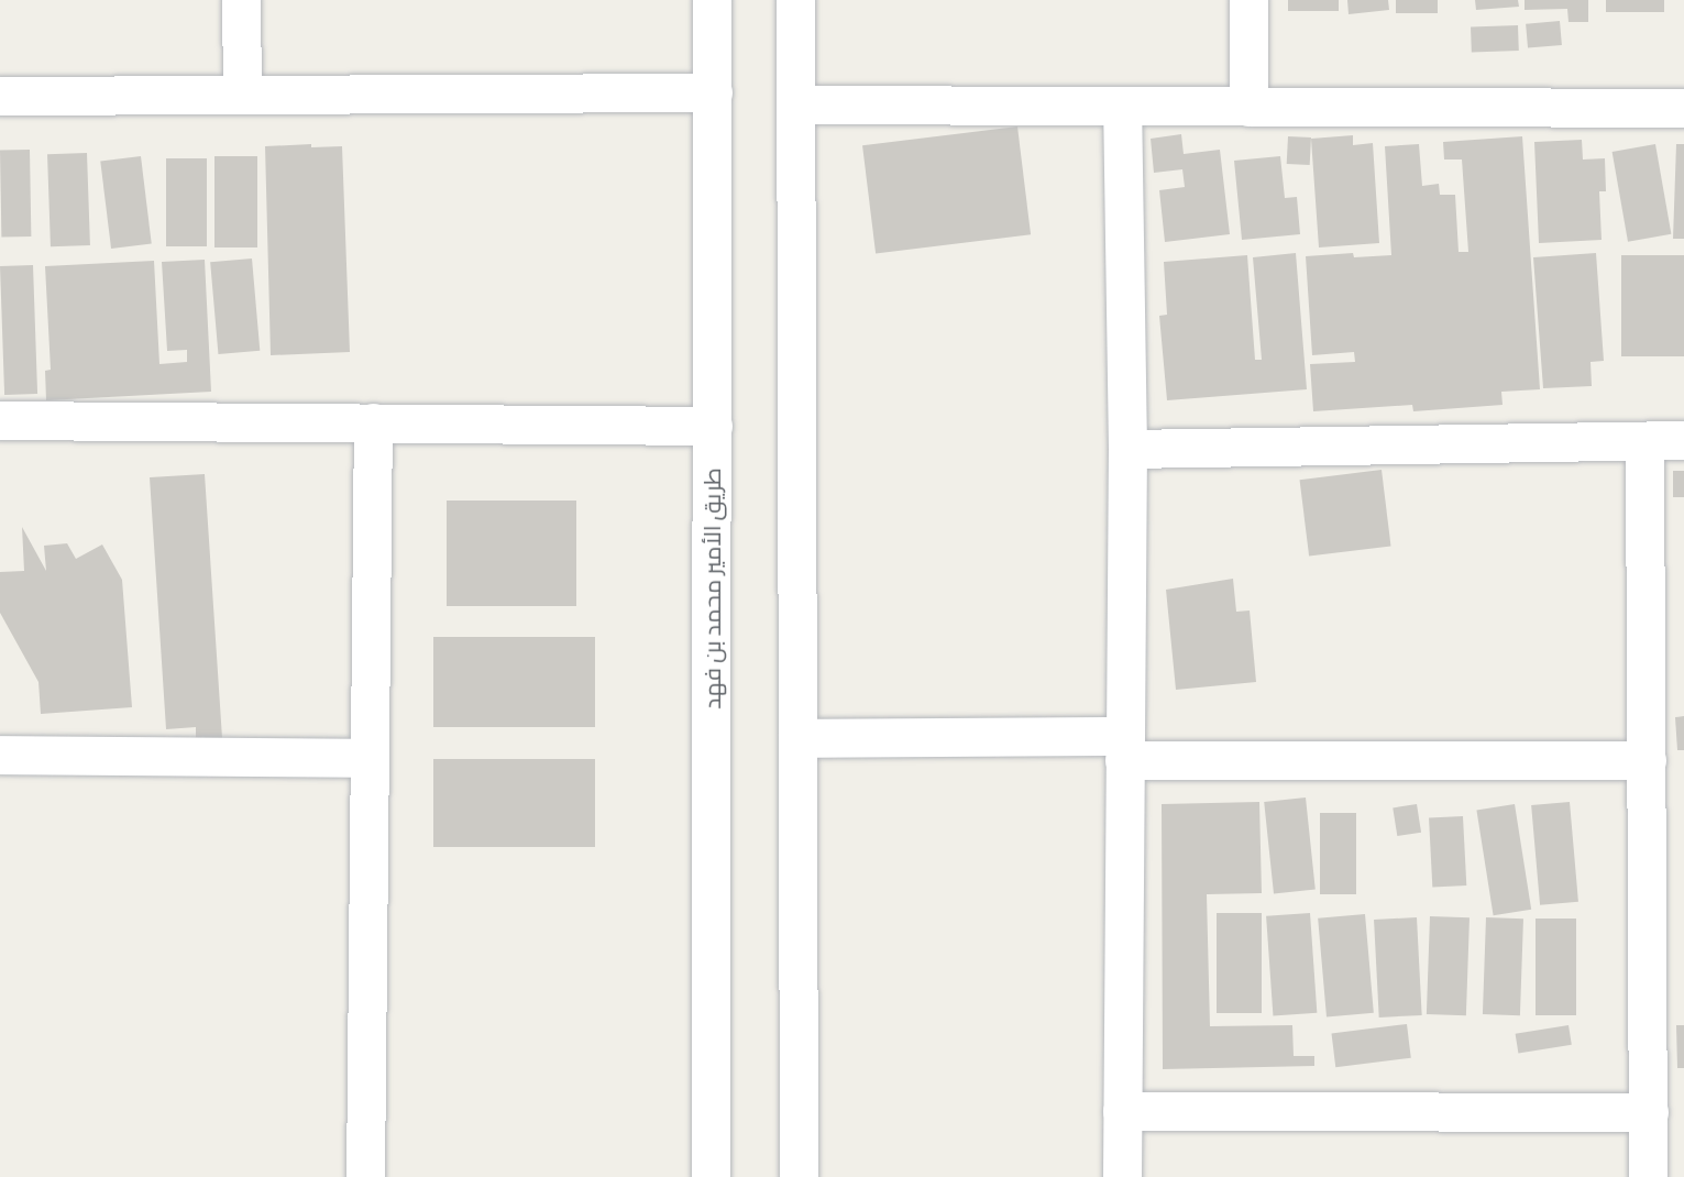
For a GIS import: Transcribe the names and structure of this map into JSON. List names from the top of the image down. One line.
{"streets":{"street":["طريق الأمير محمد بن فهد"]}}
